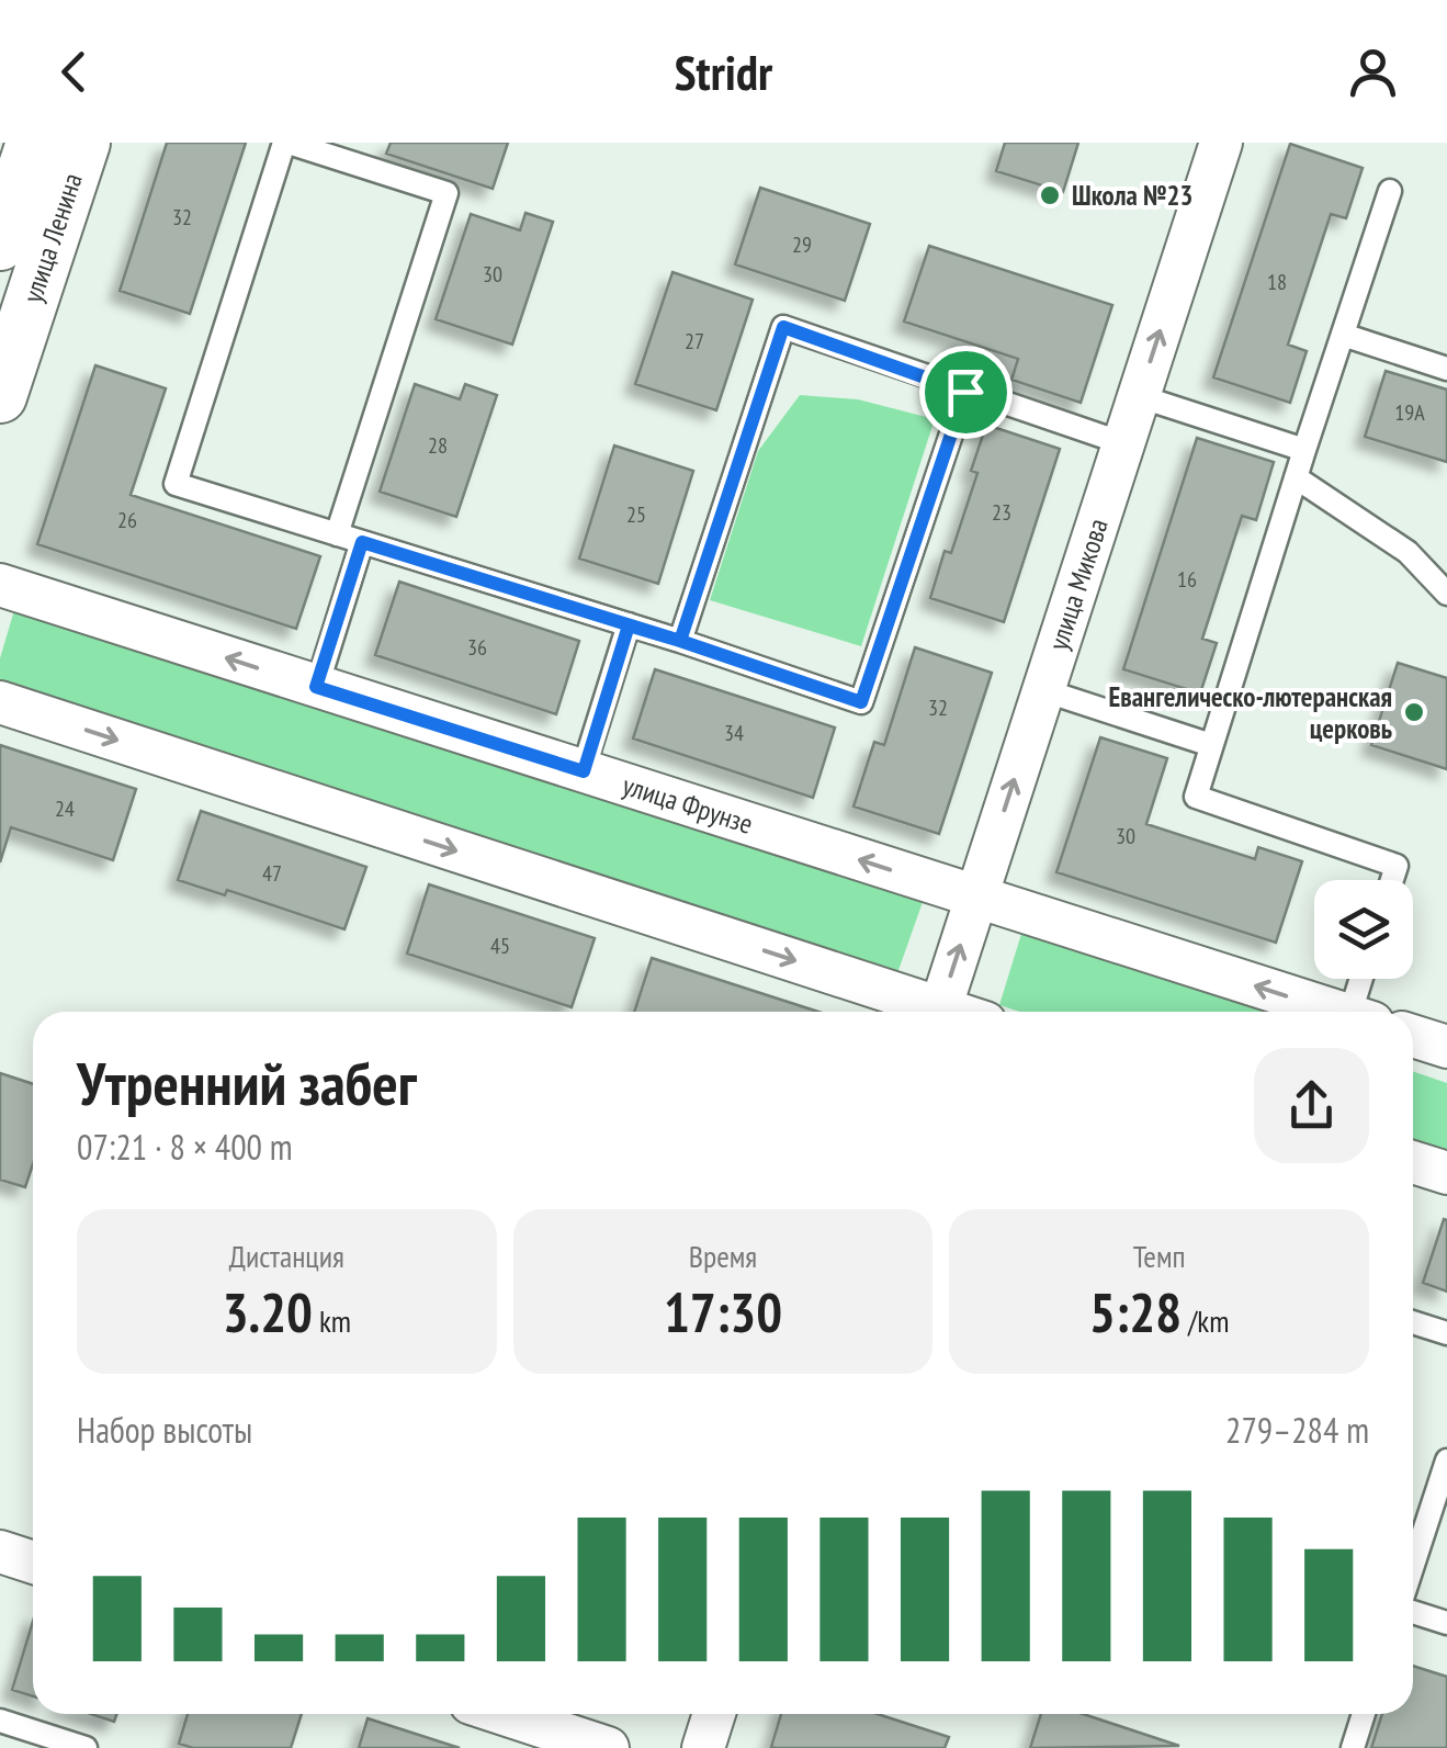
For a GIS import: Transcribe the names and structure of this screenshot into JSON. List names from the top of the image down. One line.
{"streets":{"street":["улица Ленина","улица Микова","улица Фрунзе"]},"crossings":[["улица Микова","улица Фрунзе"]],"one_way":["улица Микова"],"places":["Школа №23","Евангелическо-лютеранская церковь"],"house_numbers":["32","29","30","18","27","19А","28","23","25","26","16","36","32","34","24","30","47","45"],"page":{"header":"Stridr","heading":["Утренний забег","07:21 · 8 × 400 m"],"stats":[["Дистанция","3.20 km"],["Время","17:30"],["Темп","5:28 /km"]],"chart":["Набор высоты","279–284 m"]}}
